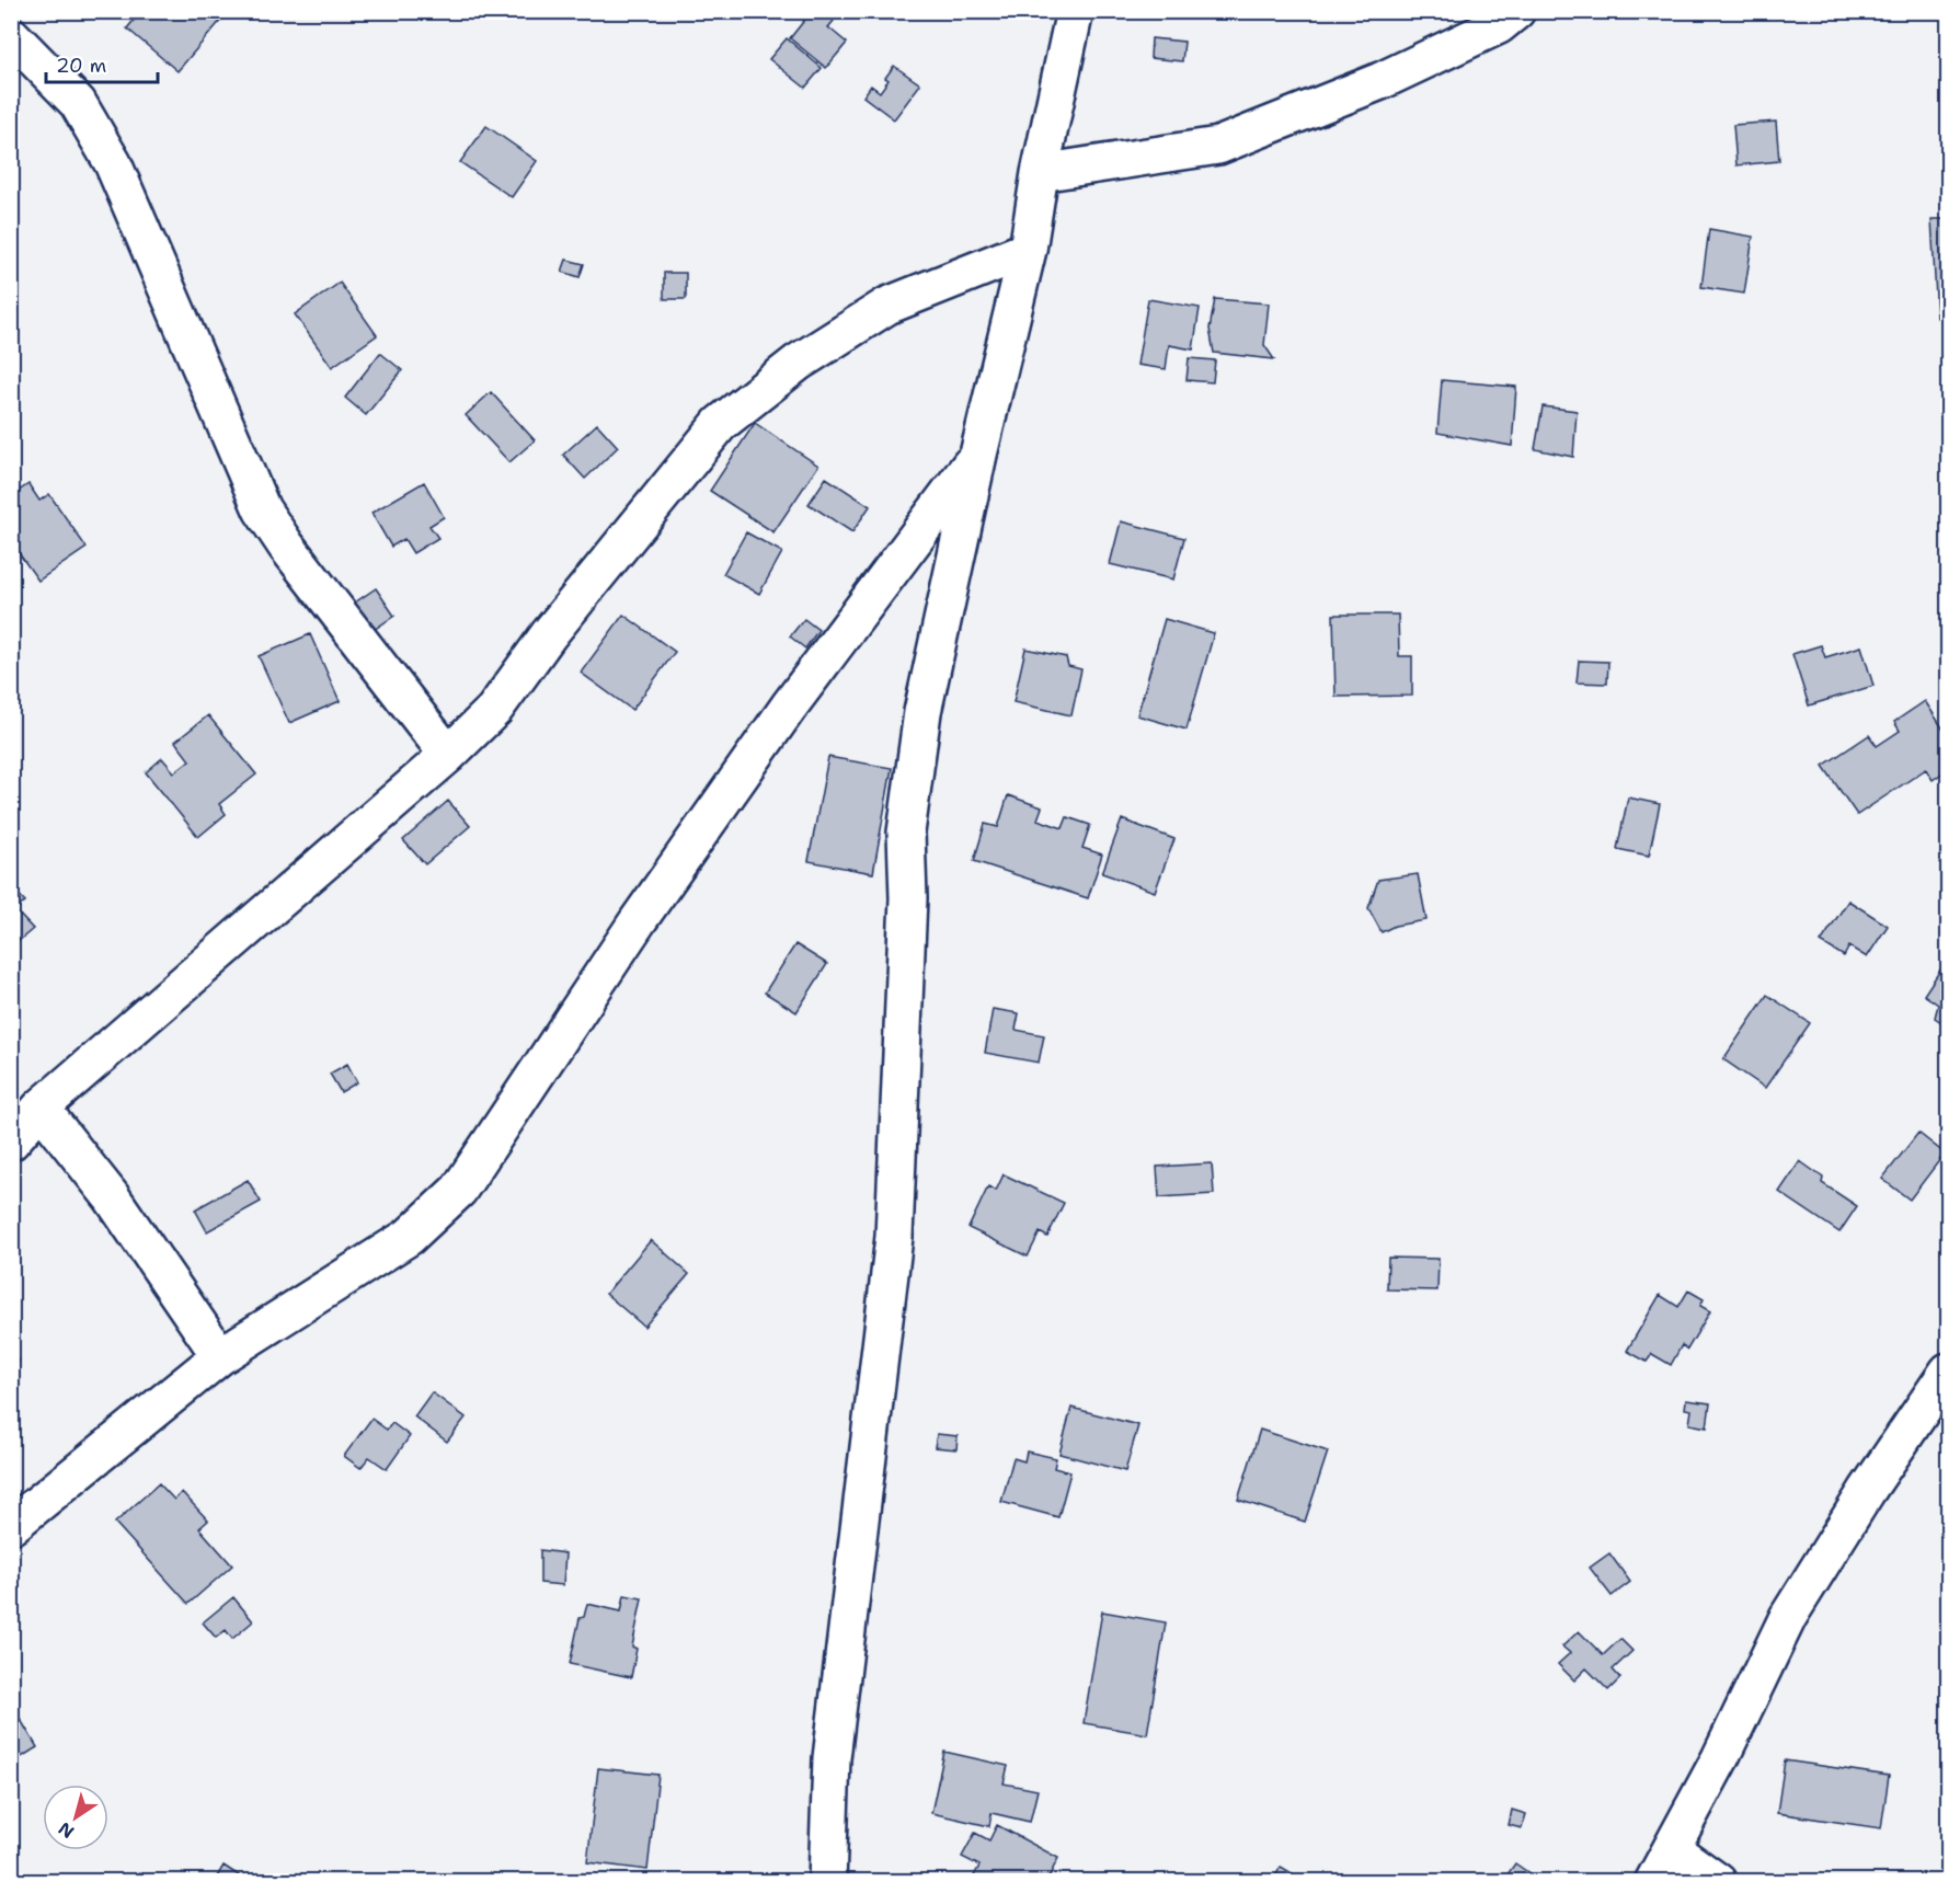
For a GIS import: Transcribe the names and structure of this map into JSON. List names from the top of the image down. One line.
{"scale_bar":"20 m","north":"bottom left"}
